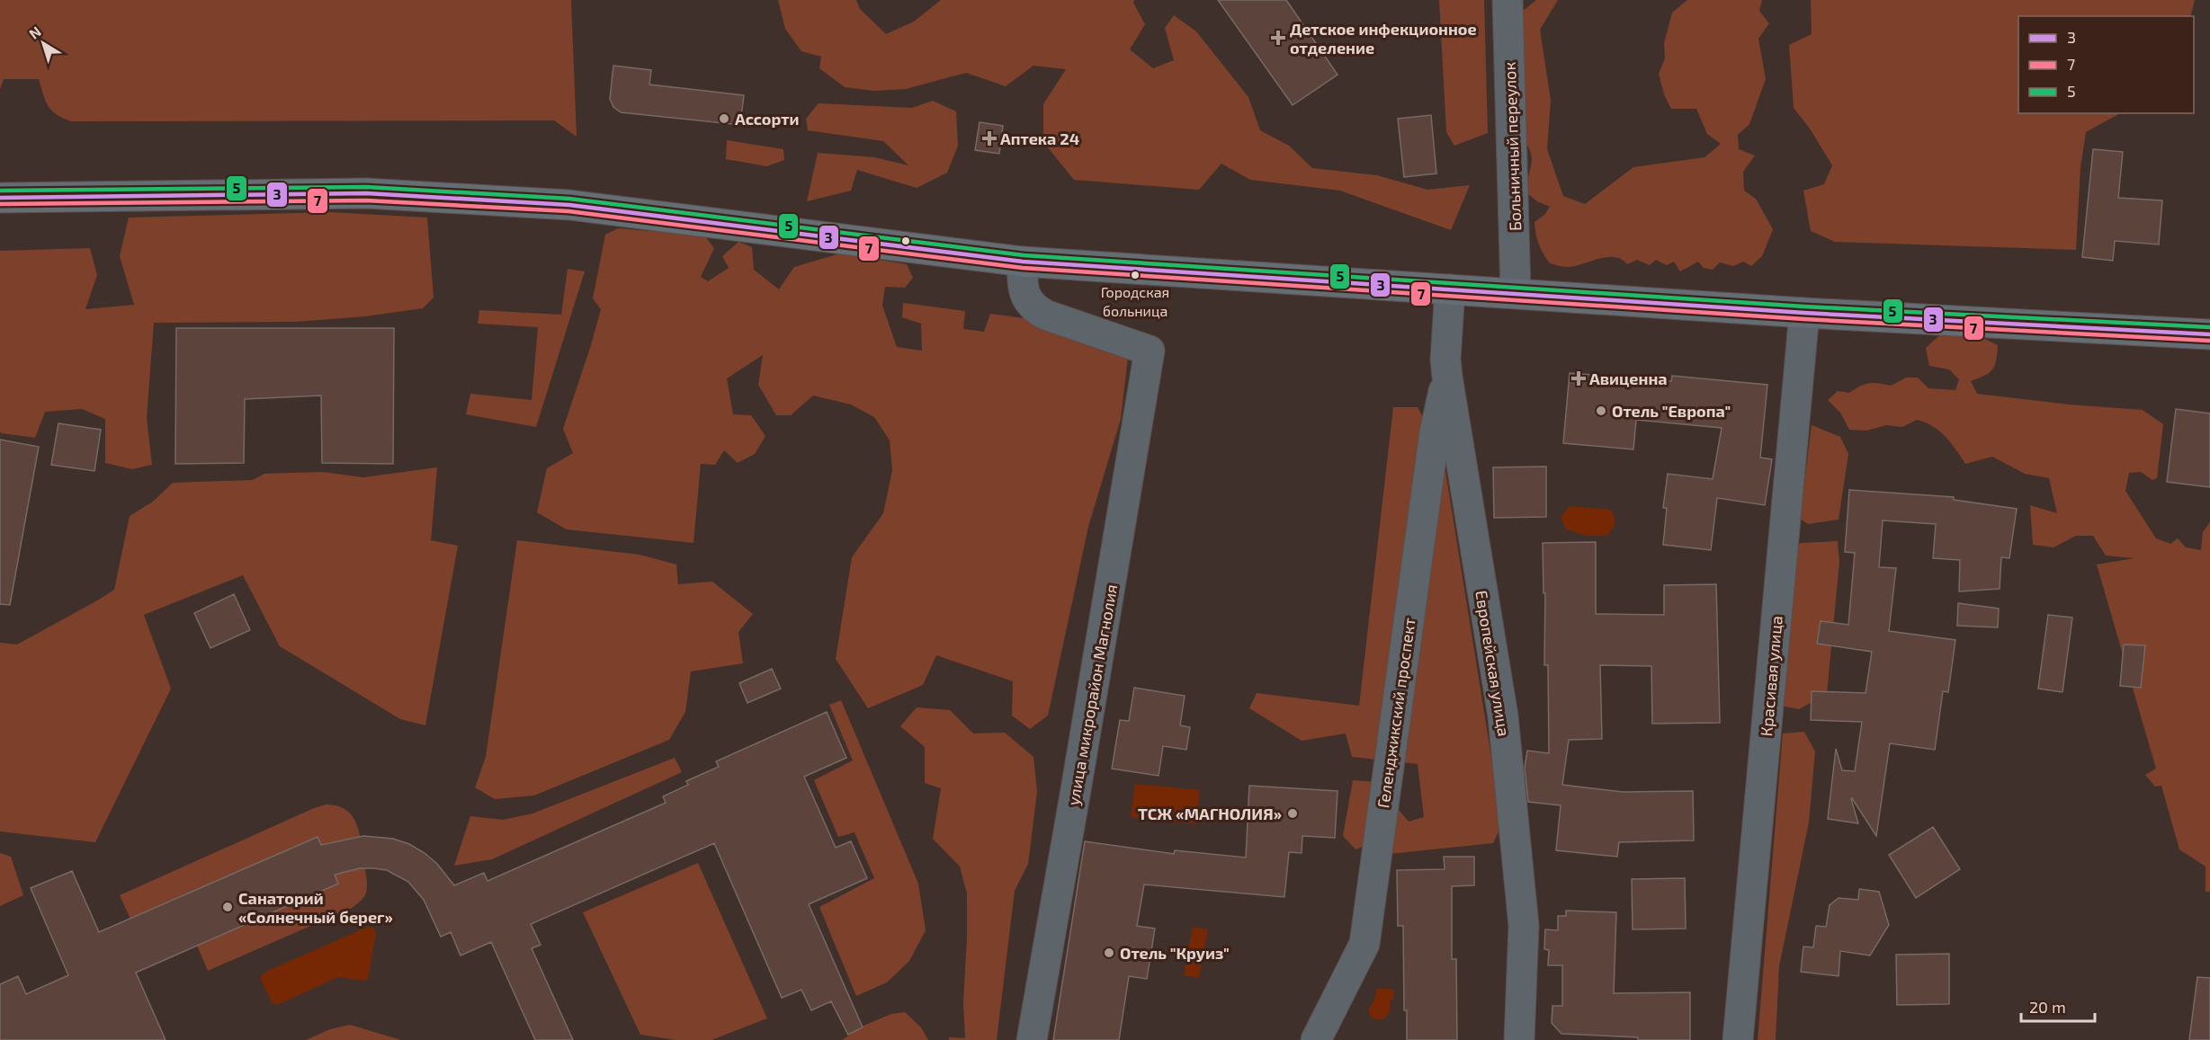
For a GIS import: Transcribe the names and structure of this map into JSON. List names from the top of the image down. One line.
{"streets":{"street":["Больничный переулок","Европейская улица","Красивая улица","улица микрорайон Магнолия","Геленджикский проспект"]},"crossings":[["Европейская улица","Геленджикский проспект"]],"places":{"health":["Детское инфекционное отделение","Аптека 24","Авиценна"],"other":["Ассорти","Городская больница","Отель \"Европа\"","ТСЖ «МАГНОЛИЯ»","Санаторий «Солнечный берег»","Отель \"Круиз\""]},"lines":["transit line 5","transit line 3","transit line 7"],"legend":["3","7","5"],"scale_bar":"20 m","north":"top left"}
